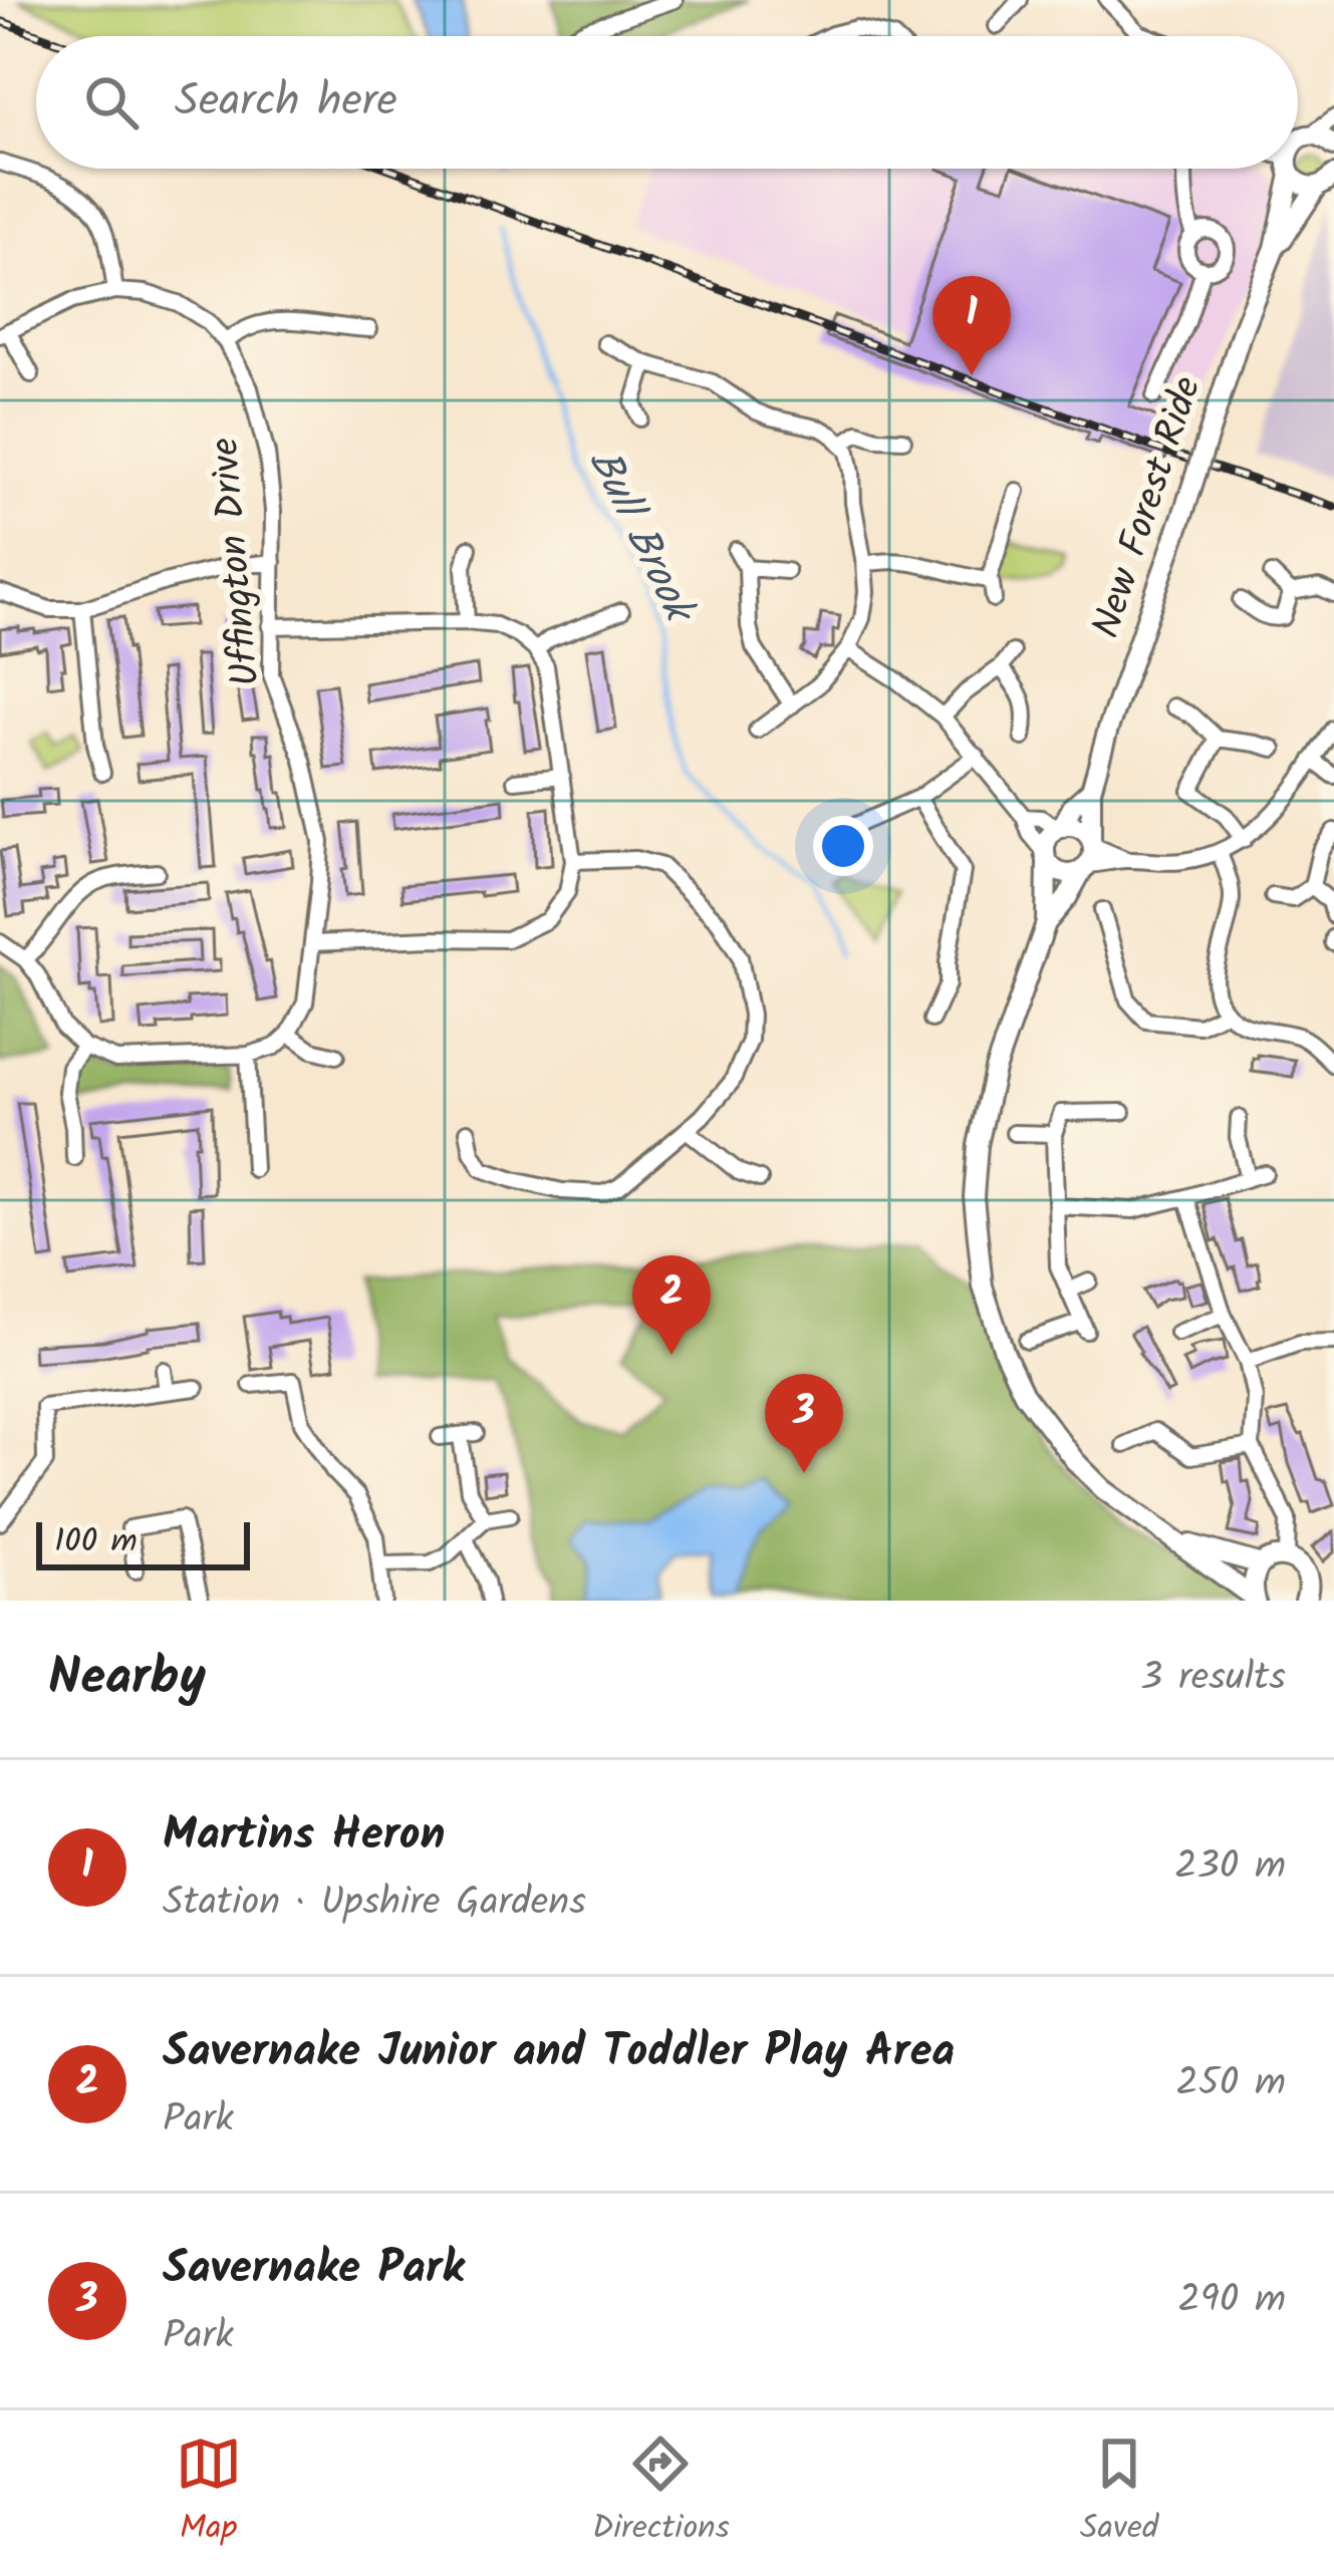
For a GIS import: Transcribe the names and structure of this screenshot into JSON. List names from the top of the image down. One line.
{"streets":{"main road":["New Forest Ride"],"street":["Uffington Drive"]},"water":["Bull Brook"],"scale_bar":"100 m","page":{"search":"Search here","pins":["1","2","3"],"scale":"100 m","heading":["Nearby","3 results"],"list":[{"mark":"1","name":"Martins Heron","note":"Station · Upshire Gardens","value":"230 m"},{"mark":"2","name":"Savernake Junior and Toddler Play Area","note":"Park","value":"250 m"},{"mark":"3","name":"Savernake Park","note":"Park","value":"290 m"}],"nav":["Map","Directions","Saved"]}}
